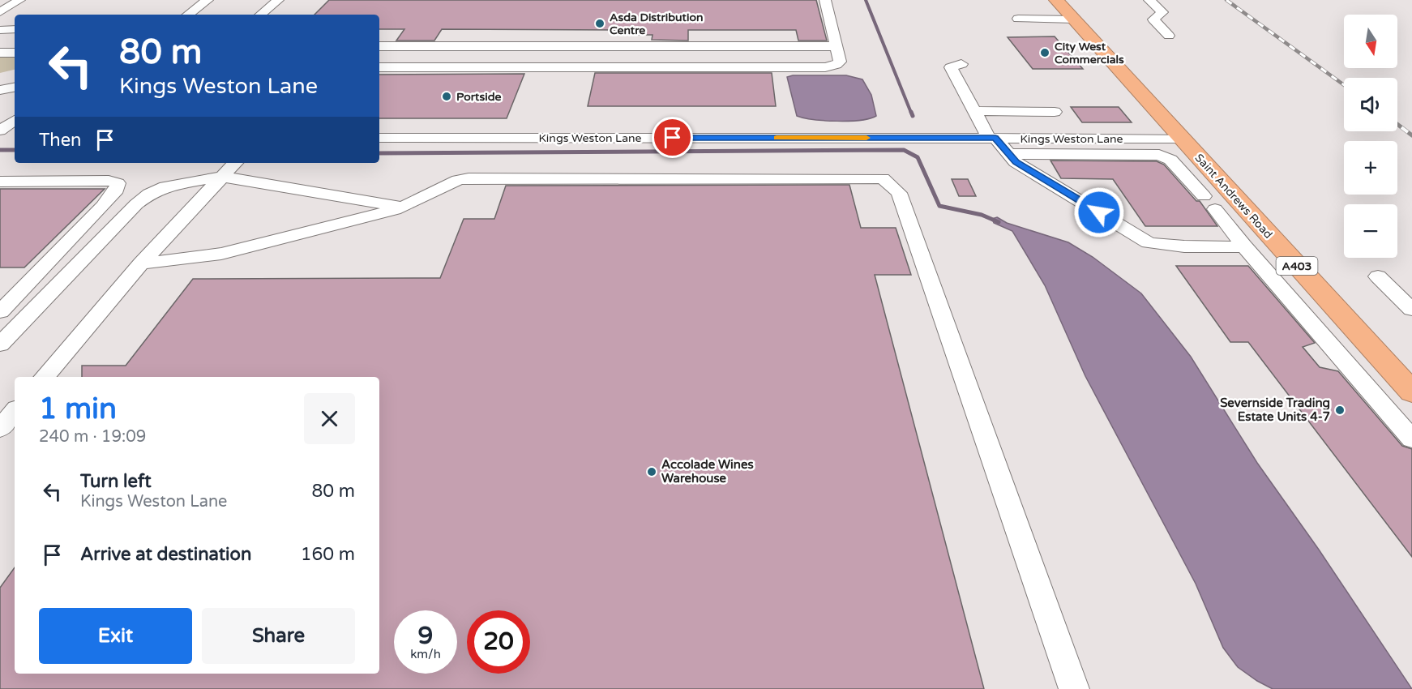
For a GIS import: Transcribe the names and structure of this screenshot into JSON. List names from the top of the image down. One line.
{"streets":{"highway":["Saint Andrews Road","A403"],"street":["Kings Weston Lane"]},"crossings":[["Kings Weston Lane","Saint Andrews Road"]],"places":["Asda Distribution Centre","City West Commercials","Portside","Severnside Trading Estate Units 4-7","Accolade Wines Warehouse"],"north":"bottom","page":{"map_buttons":["+","−"],"turn":["80 m","Kings Weston Lane"],"then":"Then","heading":["1 min","240 m · 19:09"],"list":[{"name":"Turn left","note":"Kings Weston Lane","value":"80 m"},{"name":"Arrive at destination","value":"160 m"}],"buttons":["Exit","Share"],"speed":"9 km/h","limit":"20"}}
